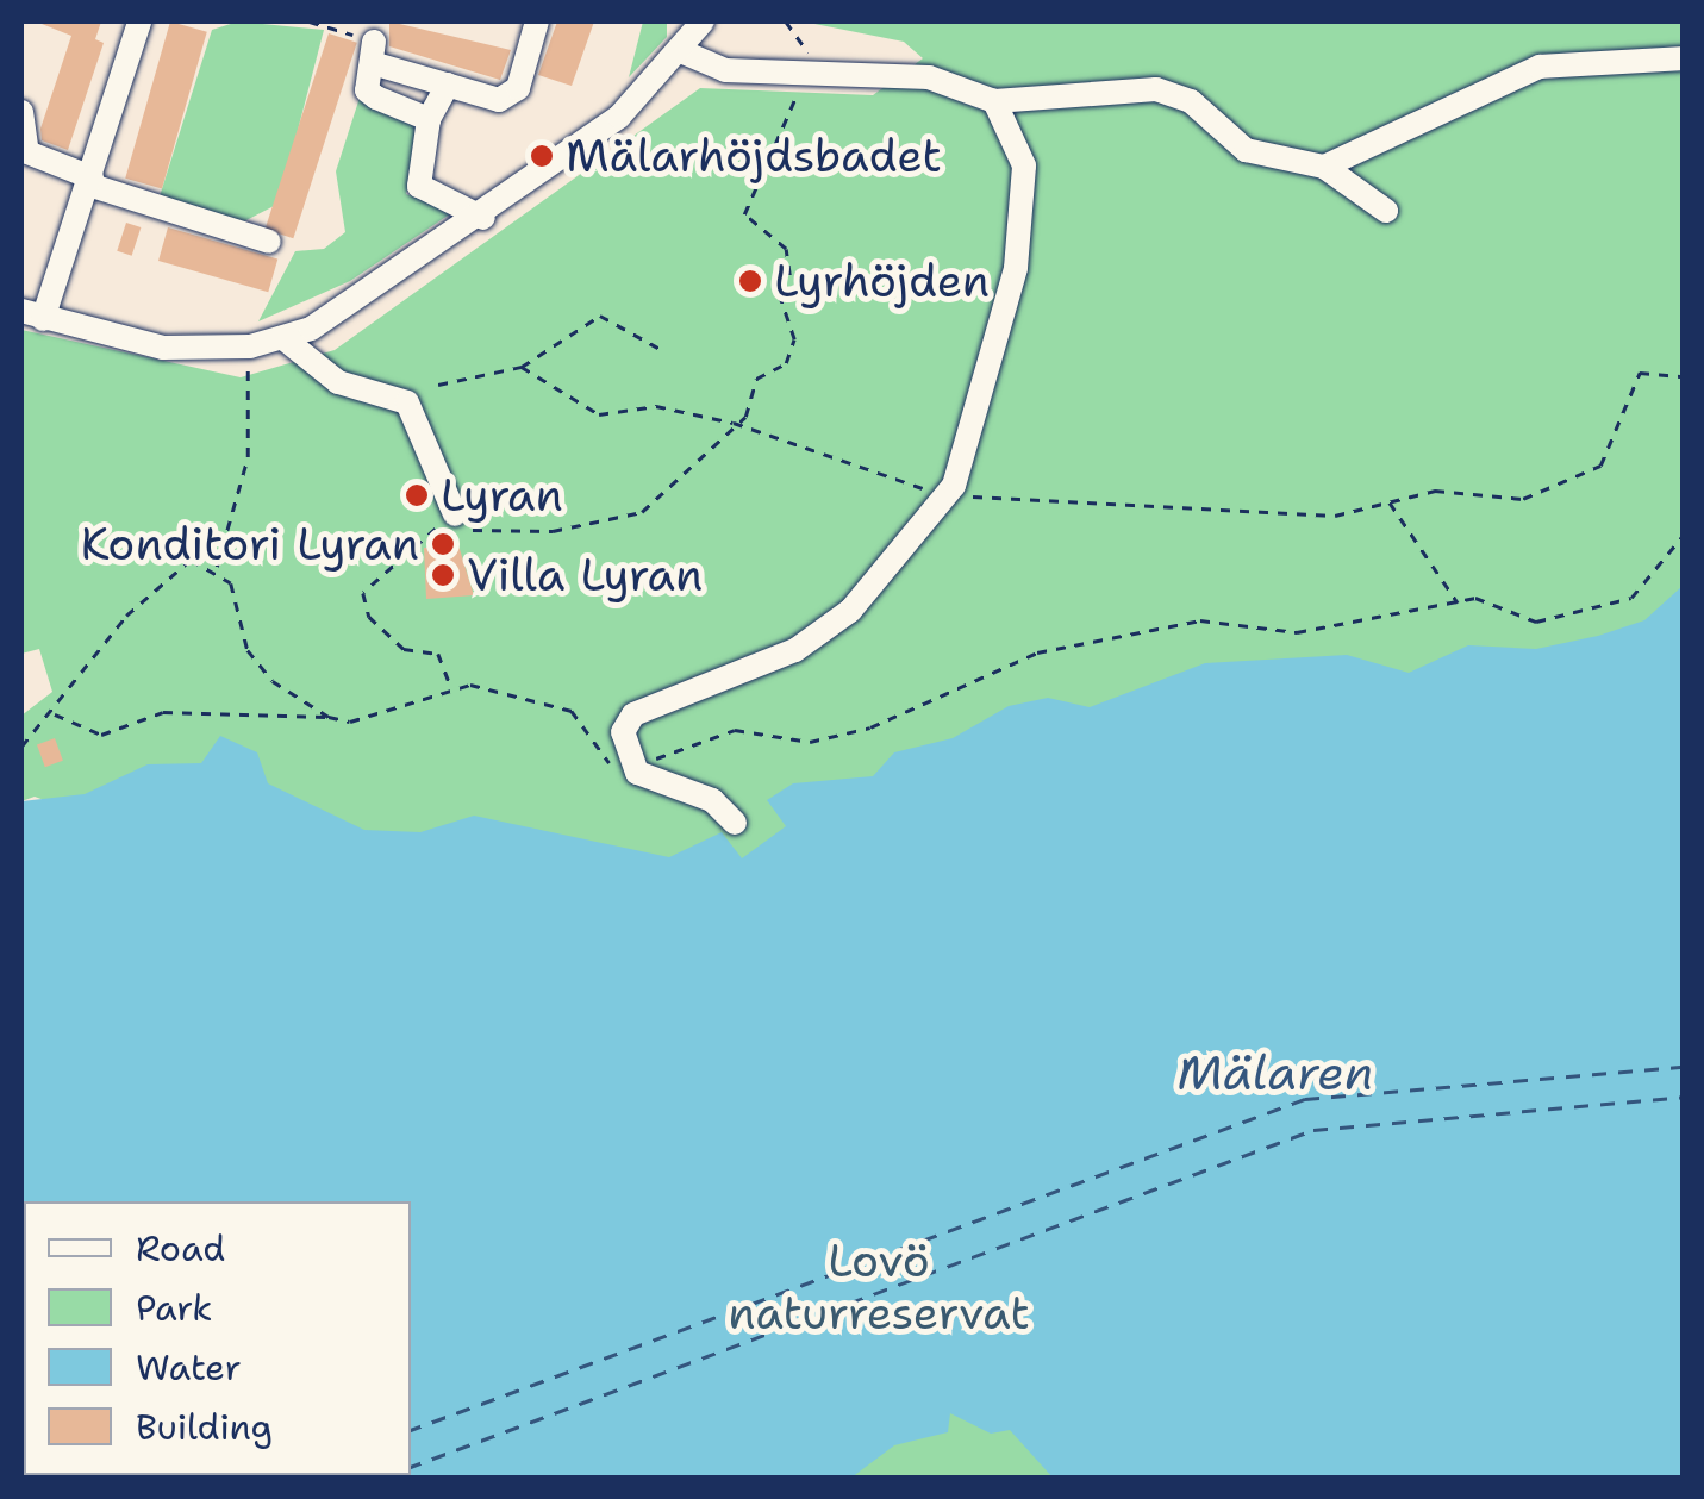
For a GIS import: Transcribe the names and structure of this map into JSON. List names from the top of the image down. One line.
{"water":["Mälaren"],"parks":["Lovö naturreservat"],"places":["Mälarhöjdsbadet","Lyrhöjden","Lyran","Konditori Lyran","Villa Lyran"],"legend":["Road","Park","Water","Building"]}
